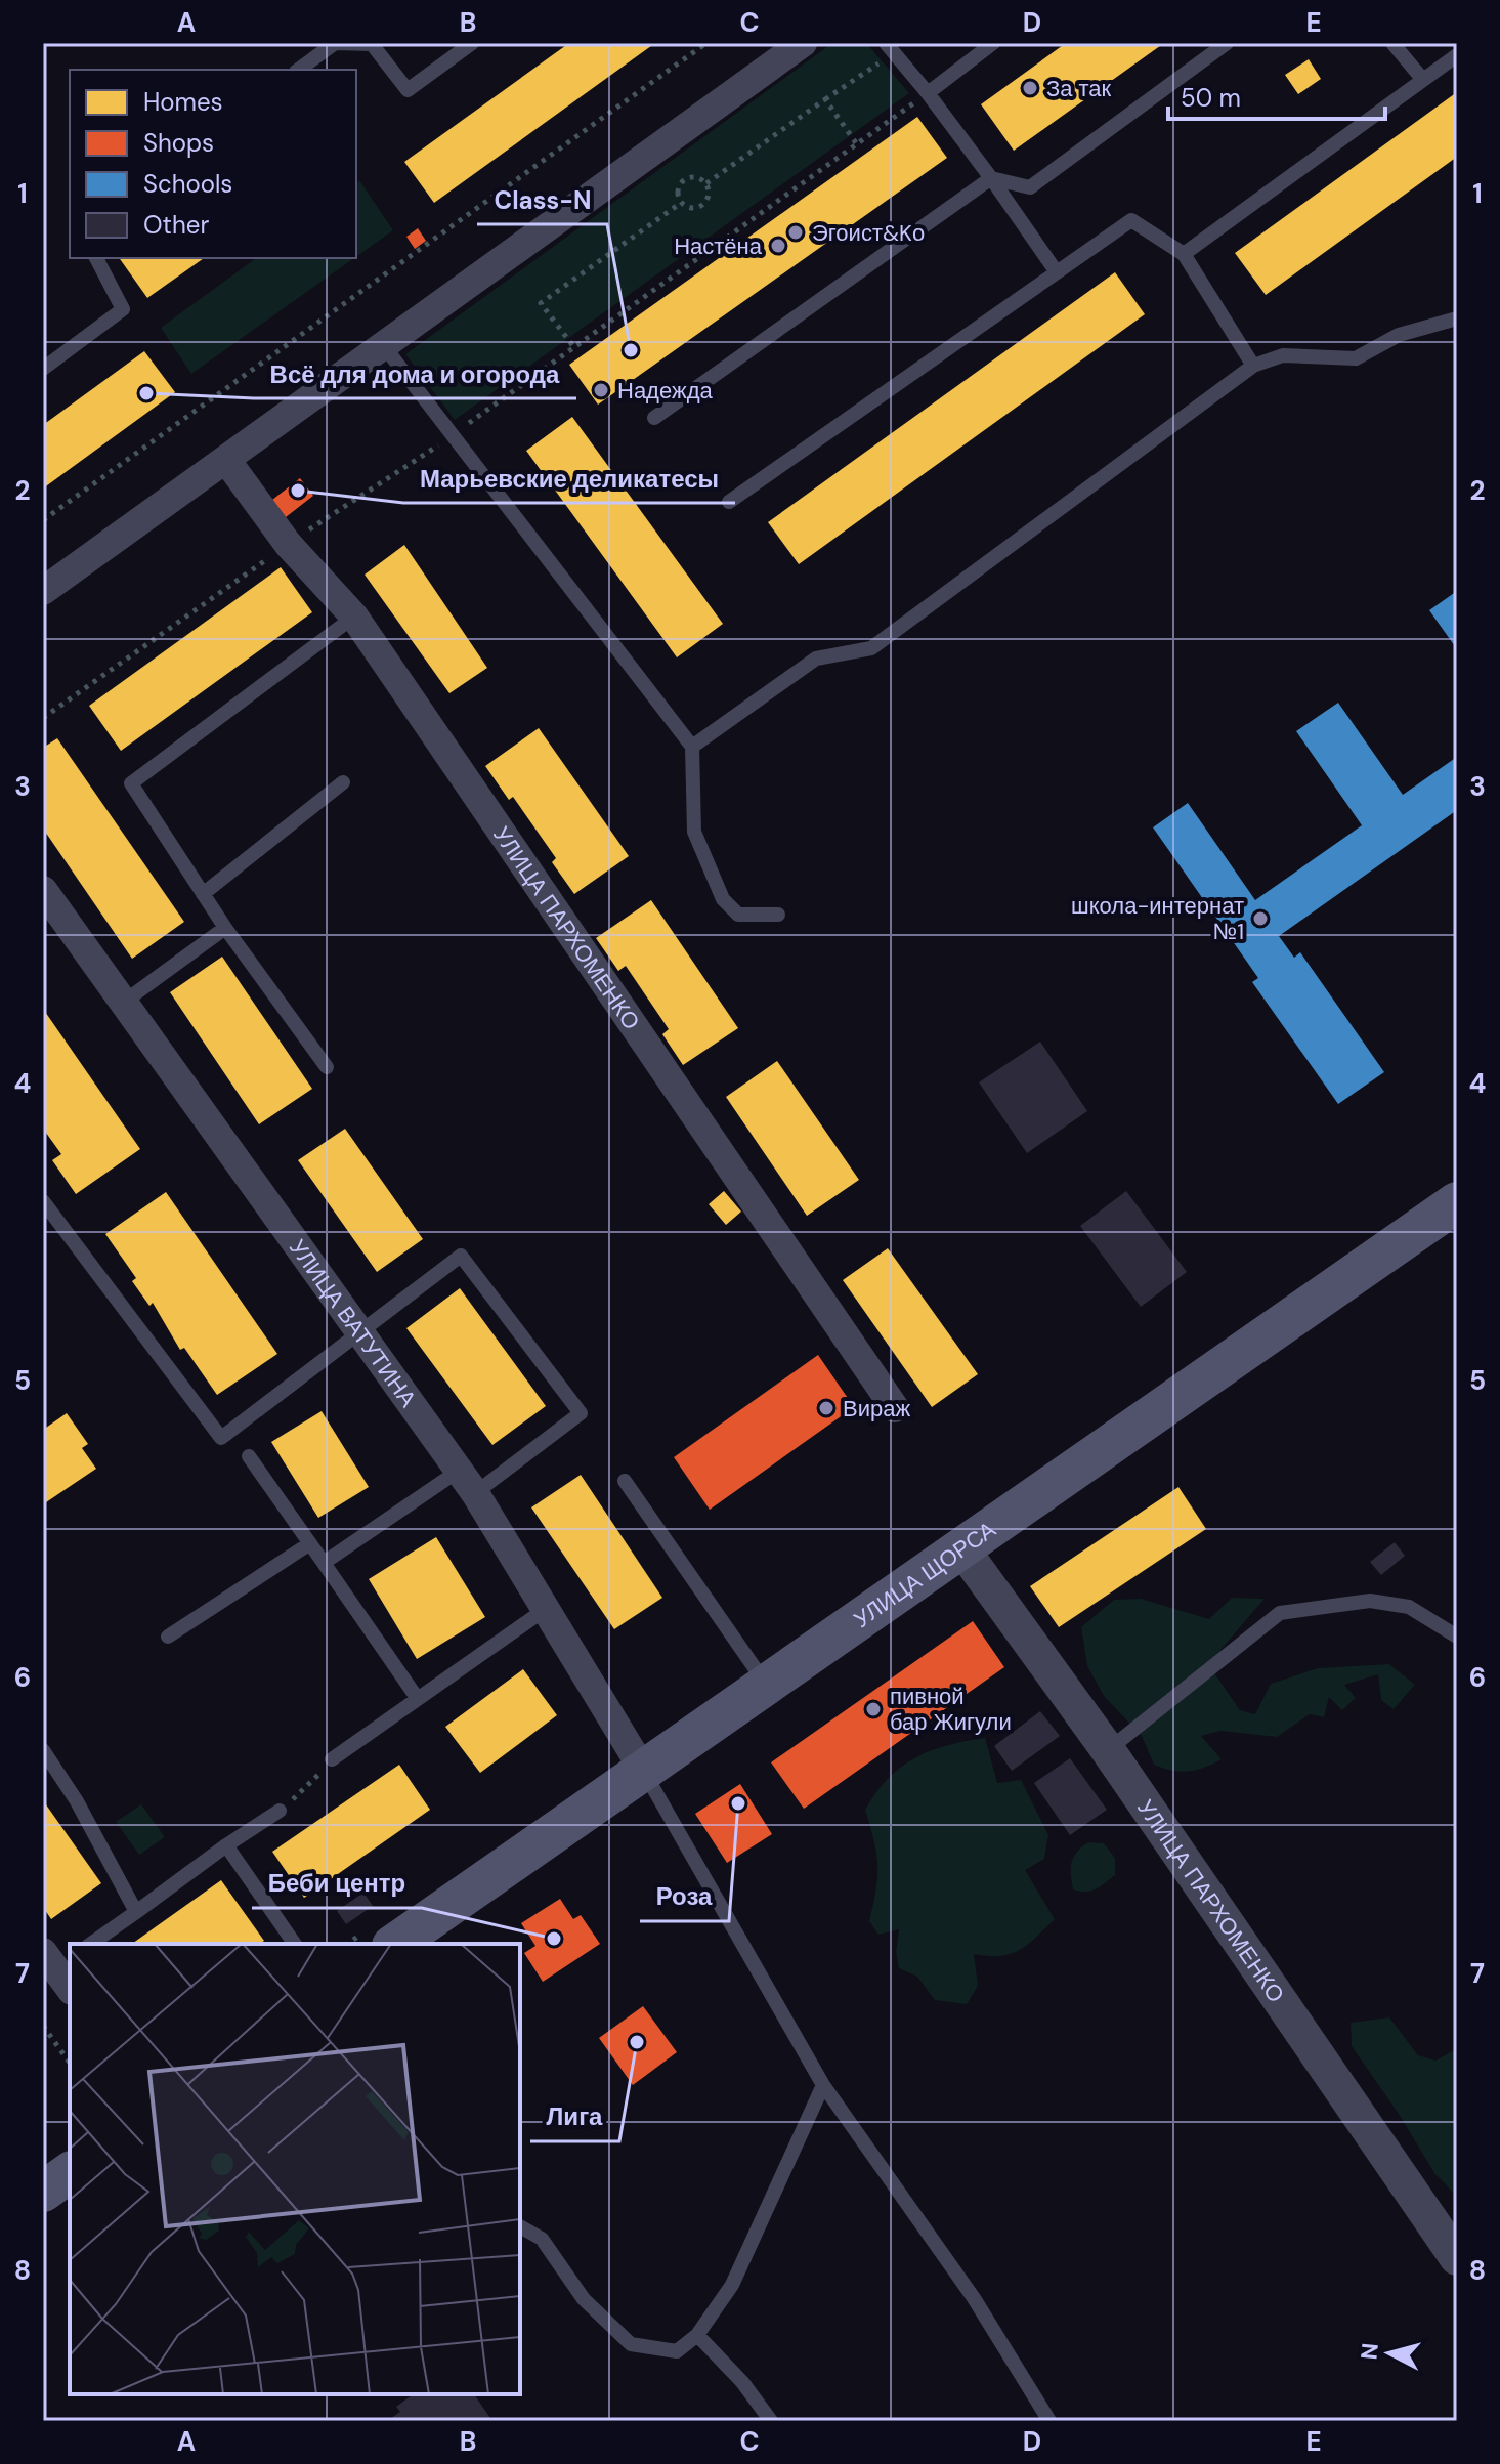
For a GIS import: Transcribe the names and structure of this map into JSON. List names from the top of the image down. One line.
{"streets":{"main road":["УЛИЦА ЩОРСА"],"street":["УЛИЦА ПАРХОМЕНКО","УЛИЦА ВАТУТИНА"]},"crossings":[["УЛИЦА ПАРХОМЕНКО","УЛИЦА ЩОРСА"],["УЛИЦА ВАТУТИНА","УЛИЦА ЩОРСА"]],"places":["За так","Эгоист&Kо","Настёна","Class-N","Надежда","Всё для дома и огорода","Марьевские деликатесы","школа-интернат №1","Вираж","пивной бар Жигули","Роза","Беби центр","Лига"],"legend":["Homes","Shops","Schools","Other"],"scale_bar":"50 m","north":"left","grid":{"columns":["A","B","C","D","E"],"rows":["1","2","3","4","5","6","7","8"]}}
